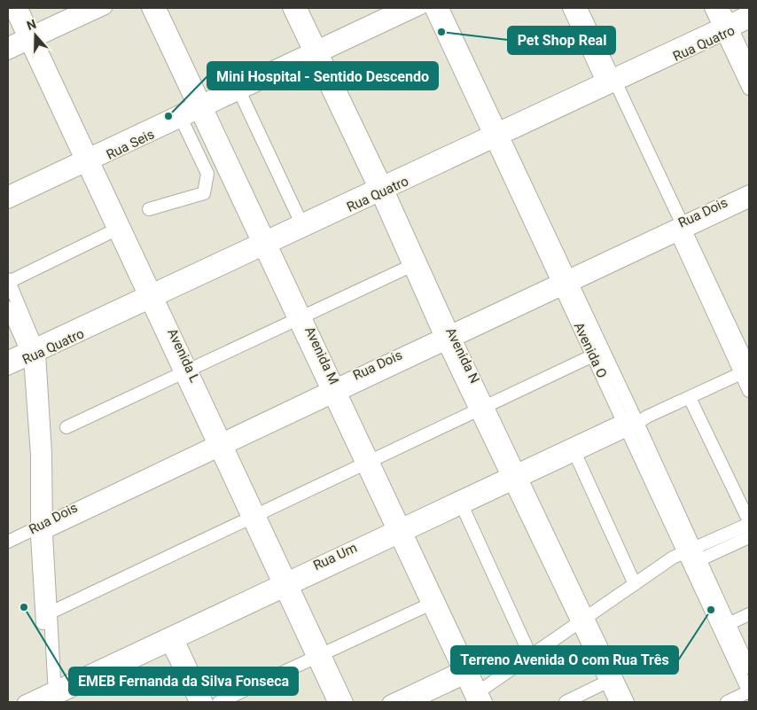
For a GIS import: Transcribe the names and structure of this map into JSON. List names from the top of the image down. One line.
{"streets":{"street":["Rua Quatro","Rua Seis","Rua Dois","Avenida O","Avenida L","Avenida M","Avenida N","Rua Um"]},"crossings":[["Rua Quatro","Avenida O"],["Rua Quatro","Avenida L"],["Rua Quatro","Avenida M"],["Rua Quatro","Avenida N"],["Rua Seis","Avenida L"],["Rua Seis","Avenida M"],["Rua Seis","Avenida N"],["Rua Dois","Avenida O"],["Rua Dois","Avenida L"],["Rua Dois","Avenida M"],["Rua Dois","Avenida N"],["Avenida O","Rua Um"],["Avenida L","Rua Um"],["Avenida M","Rua Um"],["Avenida N","Rua Um"]],"places":["Pet Shop Real","Mini Hospital - Sentido Descendo","EMEB Fernanda da Silva Fonseca","Terreno Avenida O com Rua Três"],"north":"top"}
